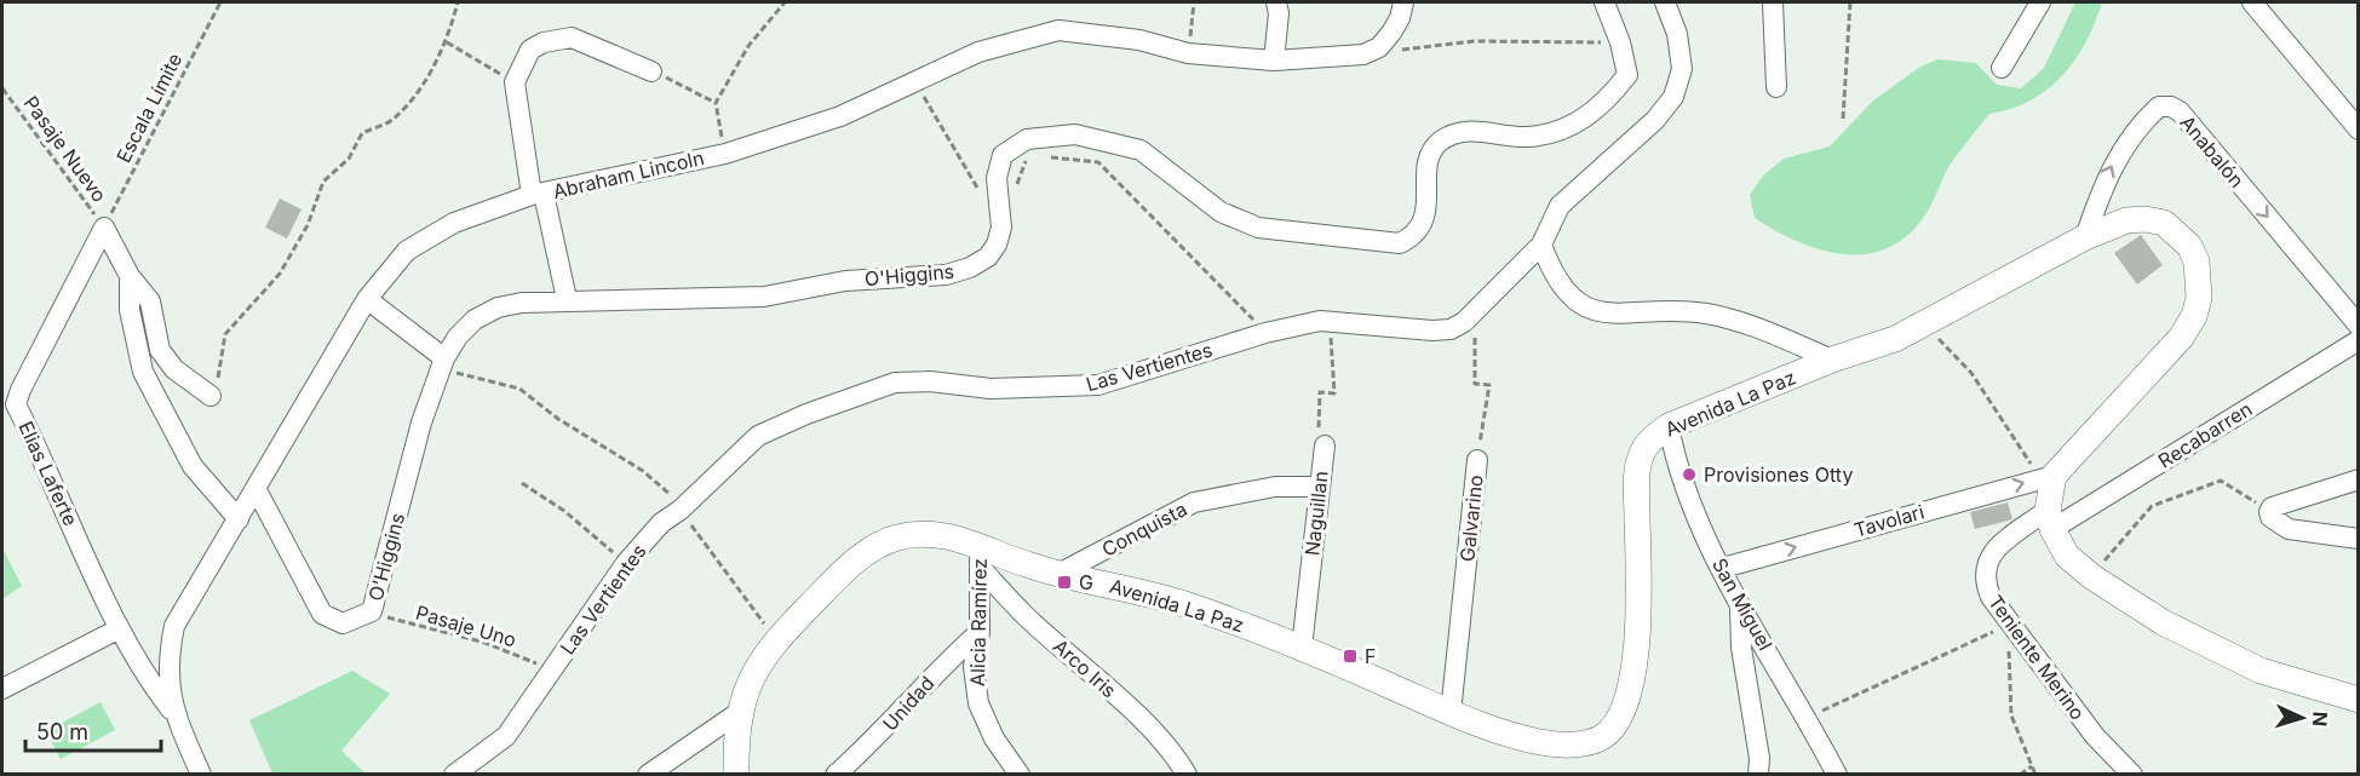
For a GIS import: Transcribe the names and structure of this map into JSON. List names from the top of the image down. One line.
{"streets":{"street":["Anabalón","Abraham Lincoln","O'Higgins","Las Vertientes","Avenida La Paz","Recabarren","Elias Laferte","Naguillan","Galvarino","Tavolari","Conquista","San Miguel","Alicia Ramírez","Teniente Merino","Arco Iris","Unidad"],"path":["Escala Límite","Pasaje Nuevo","Pasaje Uno"]},"crossings":[["Escala Límite","Pasaje Nuevo"],["Escala Límite","Elias Laferte"],["Pasaje Nuevo","Elias Laferte"],["Anabalón","Avenida La Paz"],["Abraham Lincoln","O'Higgins"],["Abraham Lincoln","Elias Laferte"],["O'Higgins","Pasaje Uno"],["Las Vertientes","Naguillan"],["Las Vertientes","Pasaje Uno"],["Avenida La Paz","Naguillan"],["Avenida La Paz","Galvarino"],["Avenida La Paz","Tavolari"],["Avenida La Paz","Conquista"],["Avenida La Paz","San Miguel"],["Avenida La Paz","Alicia Ramírez"],["Avenida La Paz","Arco Iris"],["Recabarren","Teniente Merino"],["Naguillan","Conquista"],["Tavolari","San Miguel"],["Alicia Ramírez","Arco Iris"],["Alicia Ramírez","Unidad"]],"one_way":["Tavolari"],"places":{"other":["Provisiones Otty"],"transit":["G","F"]},"scale_bar":"50 m","north":"right"}
